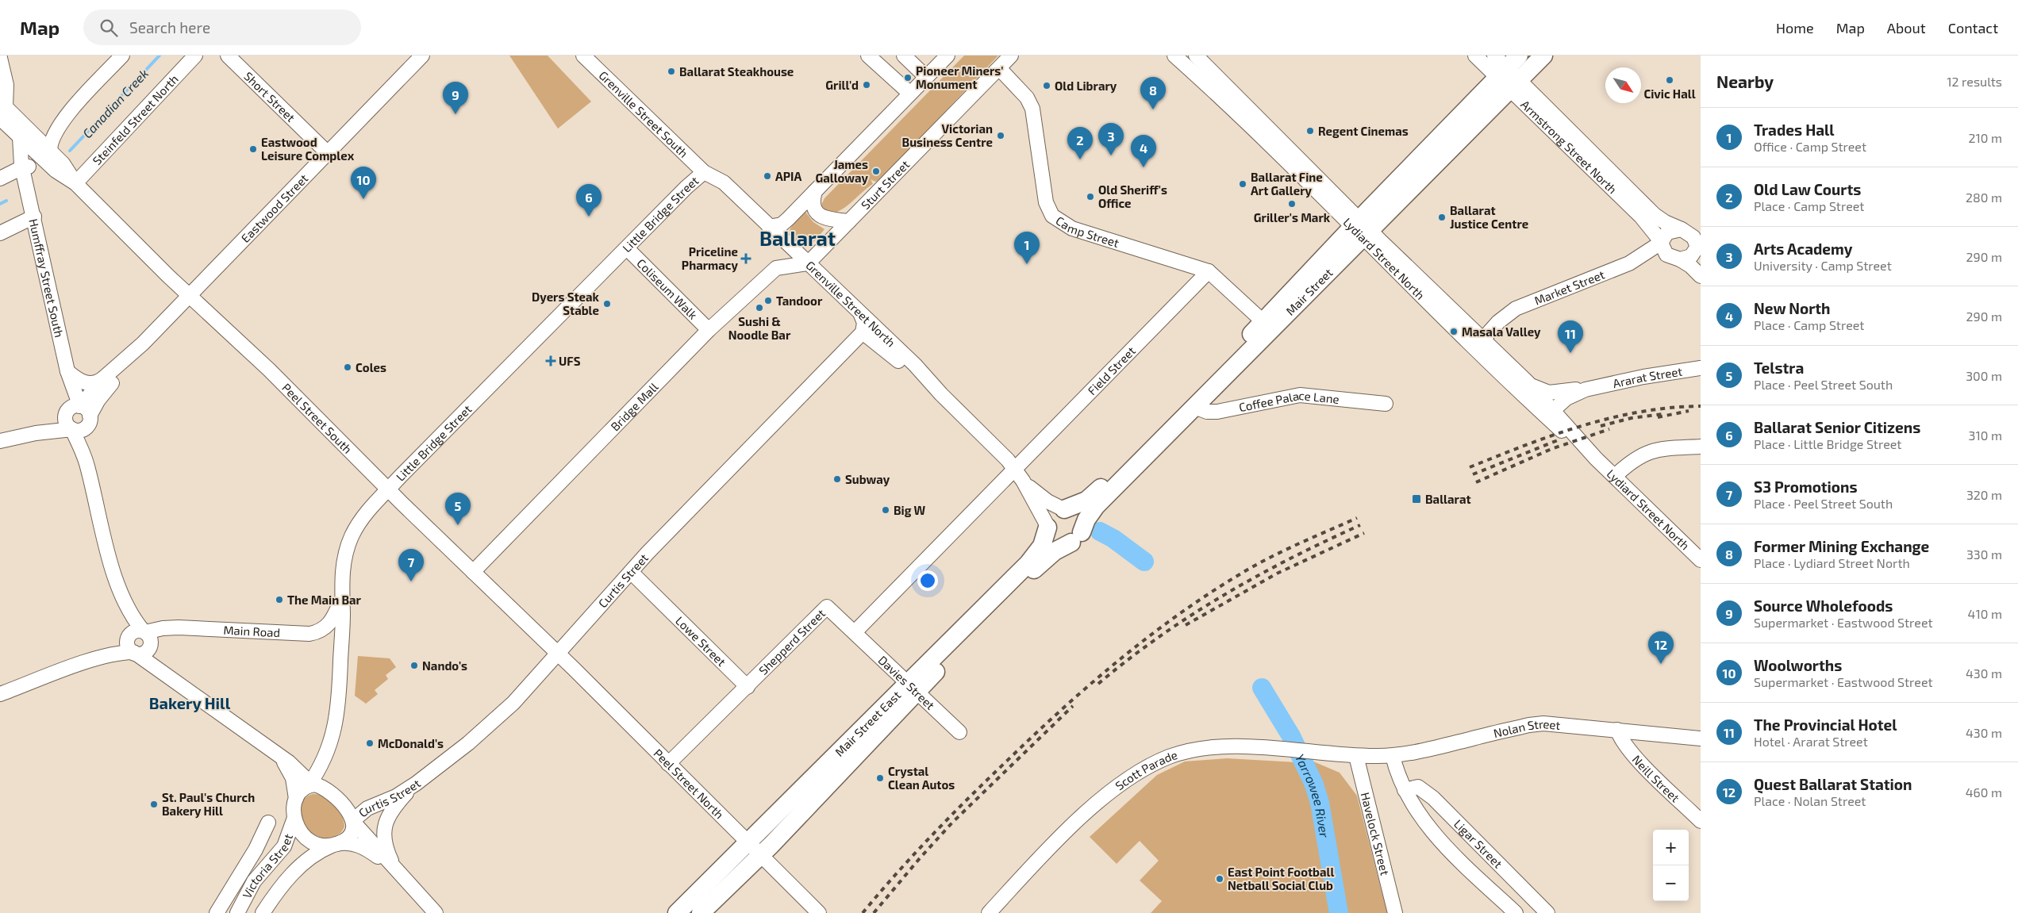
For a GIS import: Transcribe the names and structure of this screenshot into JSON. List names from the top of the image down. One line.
{"streets":{"main road":["Mair Street","Mair Street East"],"street":["Short Street","Grenville Street South","Steinfeld Street North","Armstrong Street North","Sturt Street","Eastwood Street","Little Bridge Street","Camp Street","Lydiard Street North","Humffray Street South","Market Street","Coliseum Walk","Grenville Street North","Field Street","Ararat Street","Coffee Palace Lane","Bridge Mall","Peel Street South","Curtis Street","Main Road","Lowe Street","Shepperd Street","Davies Street","Nolan Street","Scott Parade","Neill Street","Peel Street North","Havelock Street","Ligar Street","Victoria Street"]},"crossings":[["Short Street","Eastwood Street"],["Grenville Street South","Little Bridge Street"],["Grenville Street South","Grenville Street North"],["Steinfeld Street North","Peel Street South"],["Armstrong Street North","Market Street"],["Armstrong Street North","Mair Street"],["Sturt Street","Camp Street"],["Sturt Street","Grenville Street North"],["Sturt Street","Bridge Mall"],["Eastwood Street","Humffray Street South"],["Eastwood Street","Peel Street South"],["Little Bridge Street","Humffray Street South"],["Little Bridge Street","Coliseum Walk"],["Little Bridge Street","Grenville Street North"],["Little Bridge Street","Peel Street South"],["Little Bridge Street","Curtis Street"],["Little Bridge Street","Main Road"],["Little Bridge Street","Victoria Street"],["Camp Street","Mair Street"],["Camp Street","Field Street"],["Lydiard Street North","Market Street"],["Lydiard Street North","Mair Street"],["Lydiard Street North","Ararat Street"],["Humffray Street South","Peel Street South"],["Humffray Street South","Curtis Street"],["Humffray Street South","Main Road"],["Humffray Street South","Victoria Street"],["Coliseum Walk","Bridge Mall"],["Mair Street","Grenville Street North"],["Mair Street","Coffee Palace Lane"],["Mair Street","Mair Street East"],["Grenville Street North","Field Street"],["Grenville Street North","Bridge Mall"],["Grenville Street North","Curtis Street"],["Grenville Street North","Mair Street East"],["Bridge Mall","Peel Street South"],["Peel Street South","Curtis Street"],["Peel Street South","Peel Street North"],["Curtis Street","Lowe Street"],["Curtis Street","Peel Street North"],["Curtis Street","Victoria Street"],["Lowe Street","Shepperd Street"],["Shepperd Street","Davies Street"],["Shepperd Street","Peel Street North"],["Davies Street","Mair Street East"],["Mair Street East","Peel Street North"],["Nolan Street","Scott Parade"],["Nolan Street","Neill Street"],["Nolan Street","Havelock Street"],["Nolan Street","Ligar Street"],["Scott Parade","Havelock Street"]],"districts":["Ballarat","Bakery Hill"],"water":["Canadian Creek","Yarrowee River"],"places":{"other":["Ballarat Steakhouse","Pioneer Miners' Monument","Civic Hall","Grill'd","Old Library","Regent Cinemas","Victorian Business Centre","Eastwood Leisure Complex","James Galloway","APIA","Ballarat Fine Art Gallery","Old Sheriff's Office","Griller's Mark","Ballarat Justice Centre","Tandoor","Dyers Steak Stable","Sushi & Noodle Bar","Masala Valley","Coles","Subway","Big W","The Main Bar","Nando's","McDonald's","Crystal Clean Autos","St. Paul's Church Bakery Hill","East Point Football Netball Social Club"],"health":["Priceline Pharmacy","UFS"],"transit":["Ballarat"]},"north":"bottom right","page":{"header":"Map","search":"Search here","nav":["Home","Map","About","Contact"],"heading":["Nearby","12 results"],"pins":["8","9","3","2","4","10","6","1","11","5","7","12"],"list":[{"mark":"1","name":"Trades Hall","note":"Office · Camp Street","value":"210 m"},{"mark":"2","name":"Old Law Courts","note":"Place · Camp Street","value":"280 m"},{"mark":"3","name":"Arts Academy","note":"University · Camp Street","value":"290 m"},{"mark":"4","name":"New North","note":"Place · Camp Street","value":"290 m"},{"mark":"5","name":"Telstra","note":"Place · Peel Street South","value":"300 m"},{"mark":"6","name":"Ballarat Senior Citizens","note":"Place · Little Bridge Street","value":"310 m"},{"mark":"7","name":"S3 Promotions","note":"Place · Peel Street South","value":"320 m"},{"mark":"8","name":"Former Mining Exchange","note":"Place · Lydiard Street North","value":"330 m"},{"mark":"9","name":"Source Wholefoods","note":"Supermarket · Eastwood Street","value":"410 m"},{"mark":"10","name":"Woolworths","note":"Supermarket · Eastwood Street","value":"430 m"},{"mark":"11","name":"The Provincial Hotel","note":"Hotel · Ararat Street","value":"430 m"},{"mark":"12","name":"Quest Ballarat Station","note":"Place · Nolan Street","value":"460 m"}],"map_buttons":["+","−"]}}
